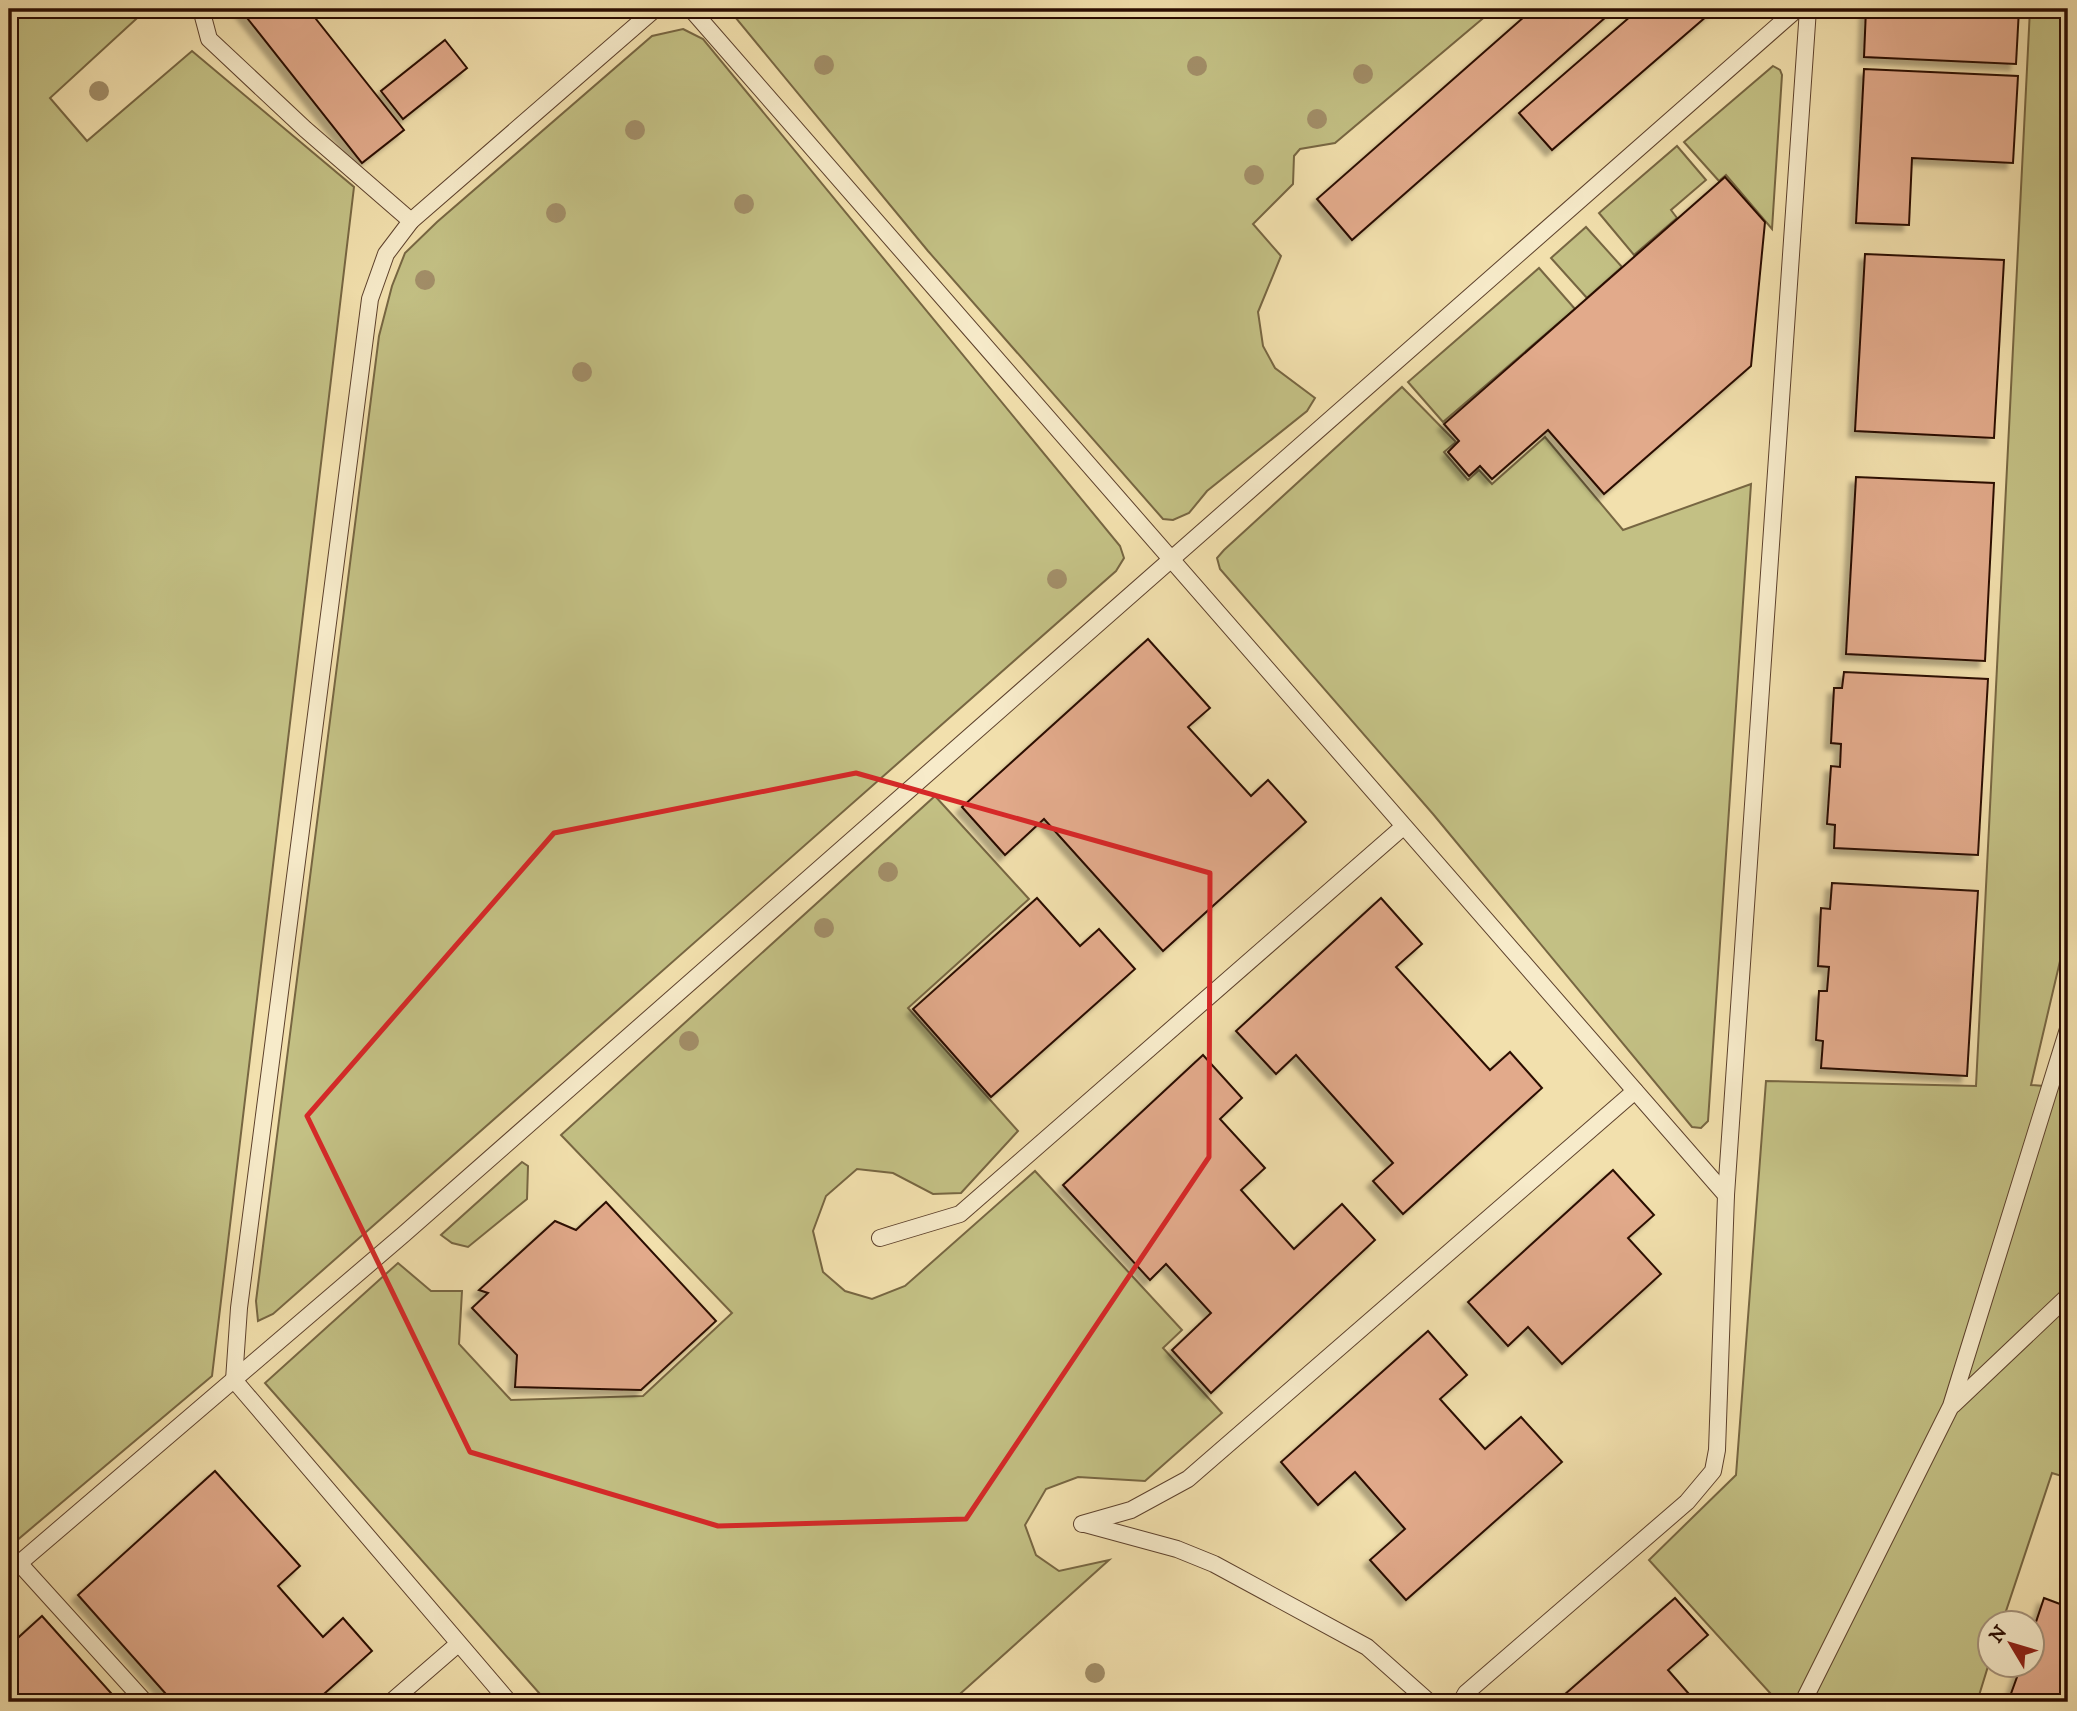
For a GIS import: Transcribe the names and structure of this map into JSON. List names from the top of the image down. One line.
{"north":"top left"}
